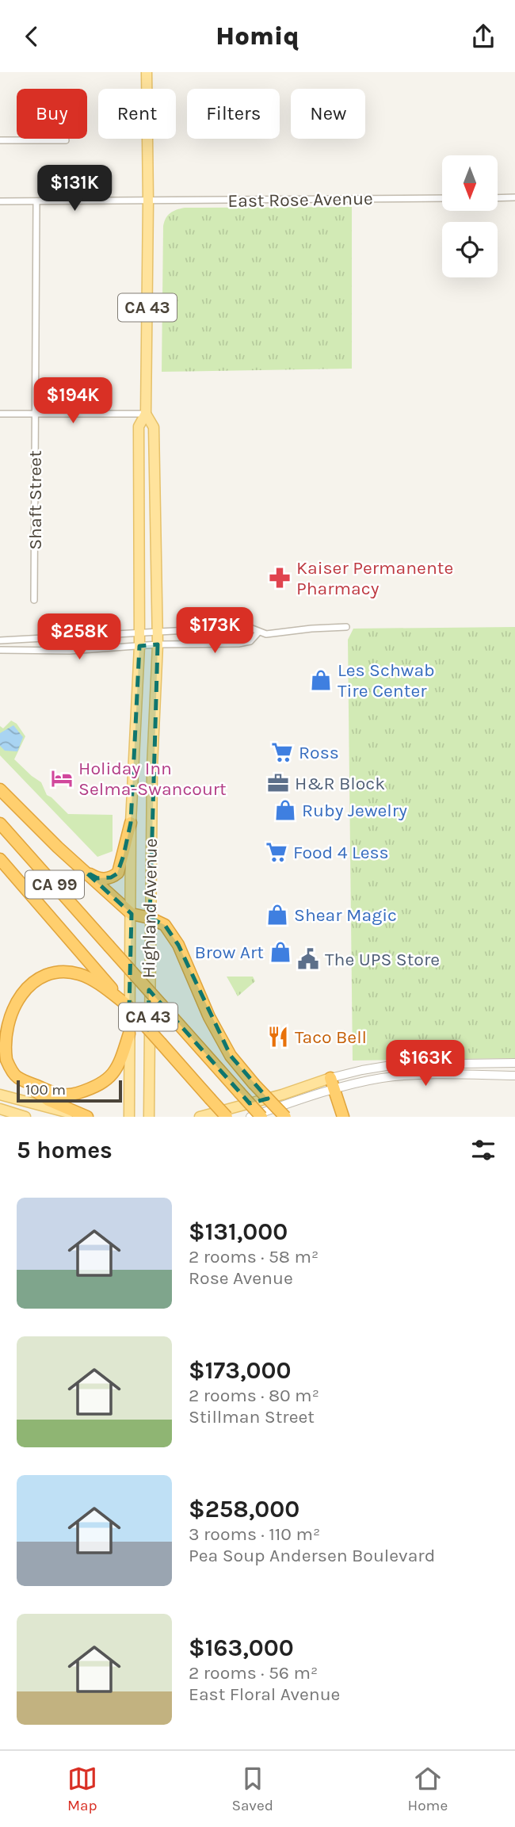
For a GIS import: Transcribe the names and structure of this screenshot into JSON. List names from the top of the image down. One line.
{"streets":{"highway":["CA 99"],"main road":["CA 43","Highland Avenue"],"street":["East Rose Avenue","Shaft Street"]},"crossings":[["East Rose Avenue","CA 43"],["East Rose Avenue","Shaft Street"],["CA 43","Highland Avenue"]],"places":{"pharmacy":["Kaiser Permanente Pharmacy"],"shop":["Les Schwab Tire Center","Ruby Jewelry","Shear Magic","Brow Art"],"supermarket":["Ross","Food 4 Less"],"hotel":["Holiday Inn Selma-Swancourt"],"office":["H&R Block"],"public building":["The UPS Store"],"restaurant":["Taco Bell"]},"scale_bar":"100 m","north":"bottom","page":{"header":"Homiq","chip":["Buy","Rent","Filters","New"],"price":["$131K","$194K","$173K","$258K","$163K"],"scale":"100 m","heading":"5 homes","list":[{"name":"$131,000","note":"2 rooms · 58 m² · Rose Avenue"},{"name":"$173,000","note":"2 rooms · 80 m² · Stillman Street"},{"name":"$258,000","note":"3 rooms · 110 m² · Pea Soup Andersen Boulevard"},{"name":"$163,000","note":"2 rooms · 56 m² · East Floral Avenue"}],"tabs":["Map","Saved","Home"]}}
